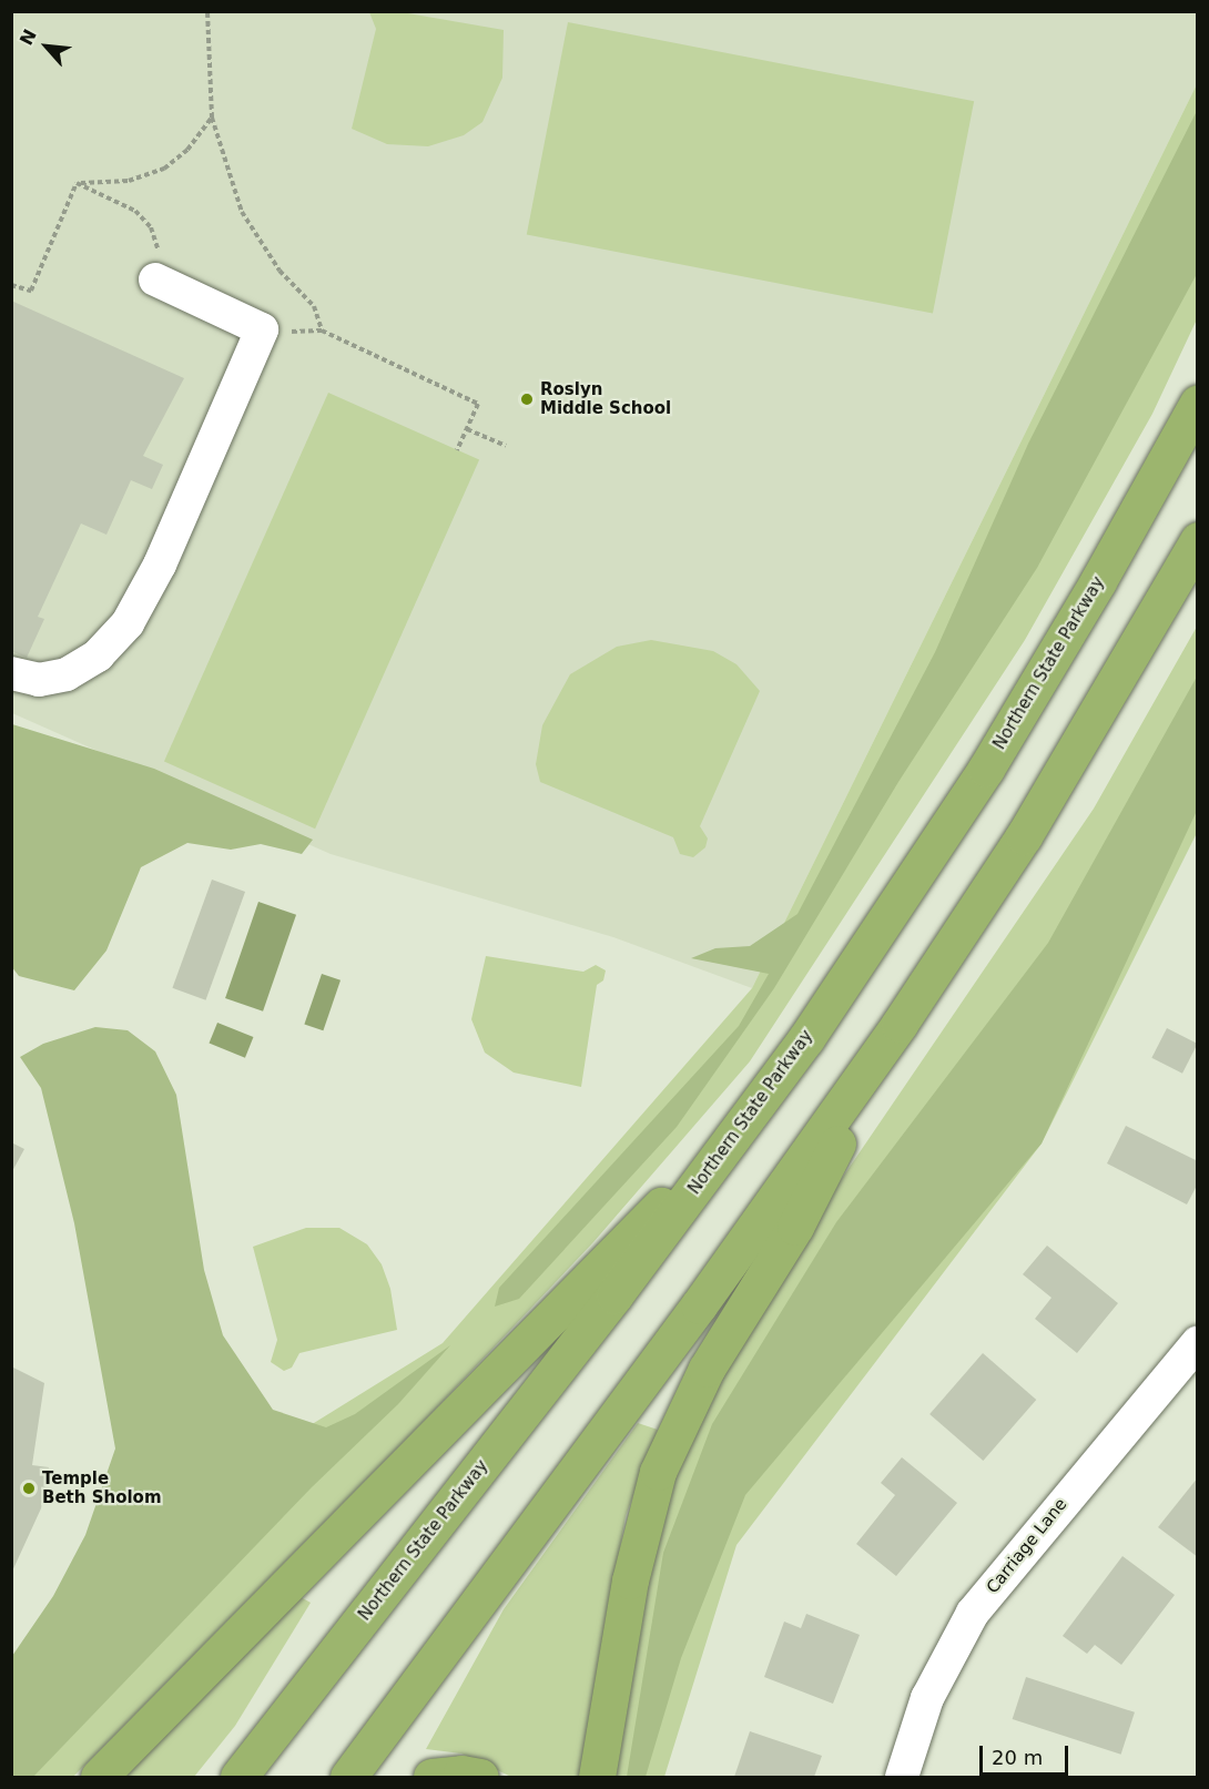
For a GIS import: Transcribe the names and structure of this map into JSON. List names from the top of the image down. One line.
{"streets":{"highway":["Northern State Parkway"],"street":["Carriage Lane"]},"places":["Roslyn Middle School","Temple Beth Sholom"],"scale_bar":"20 m","north":"top left"}
